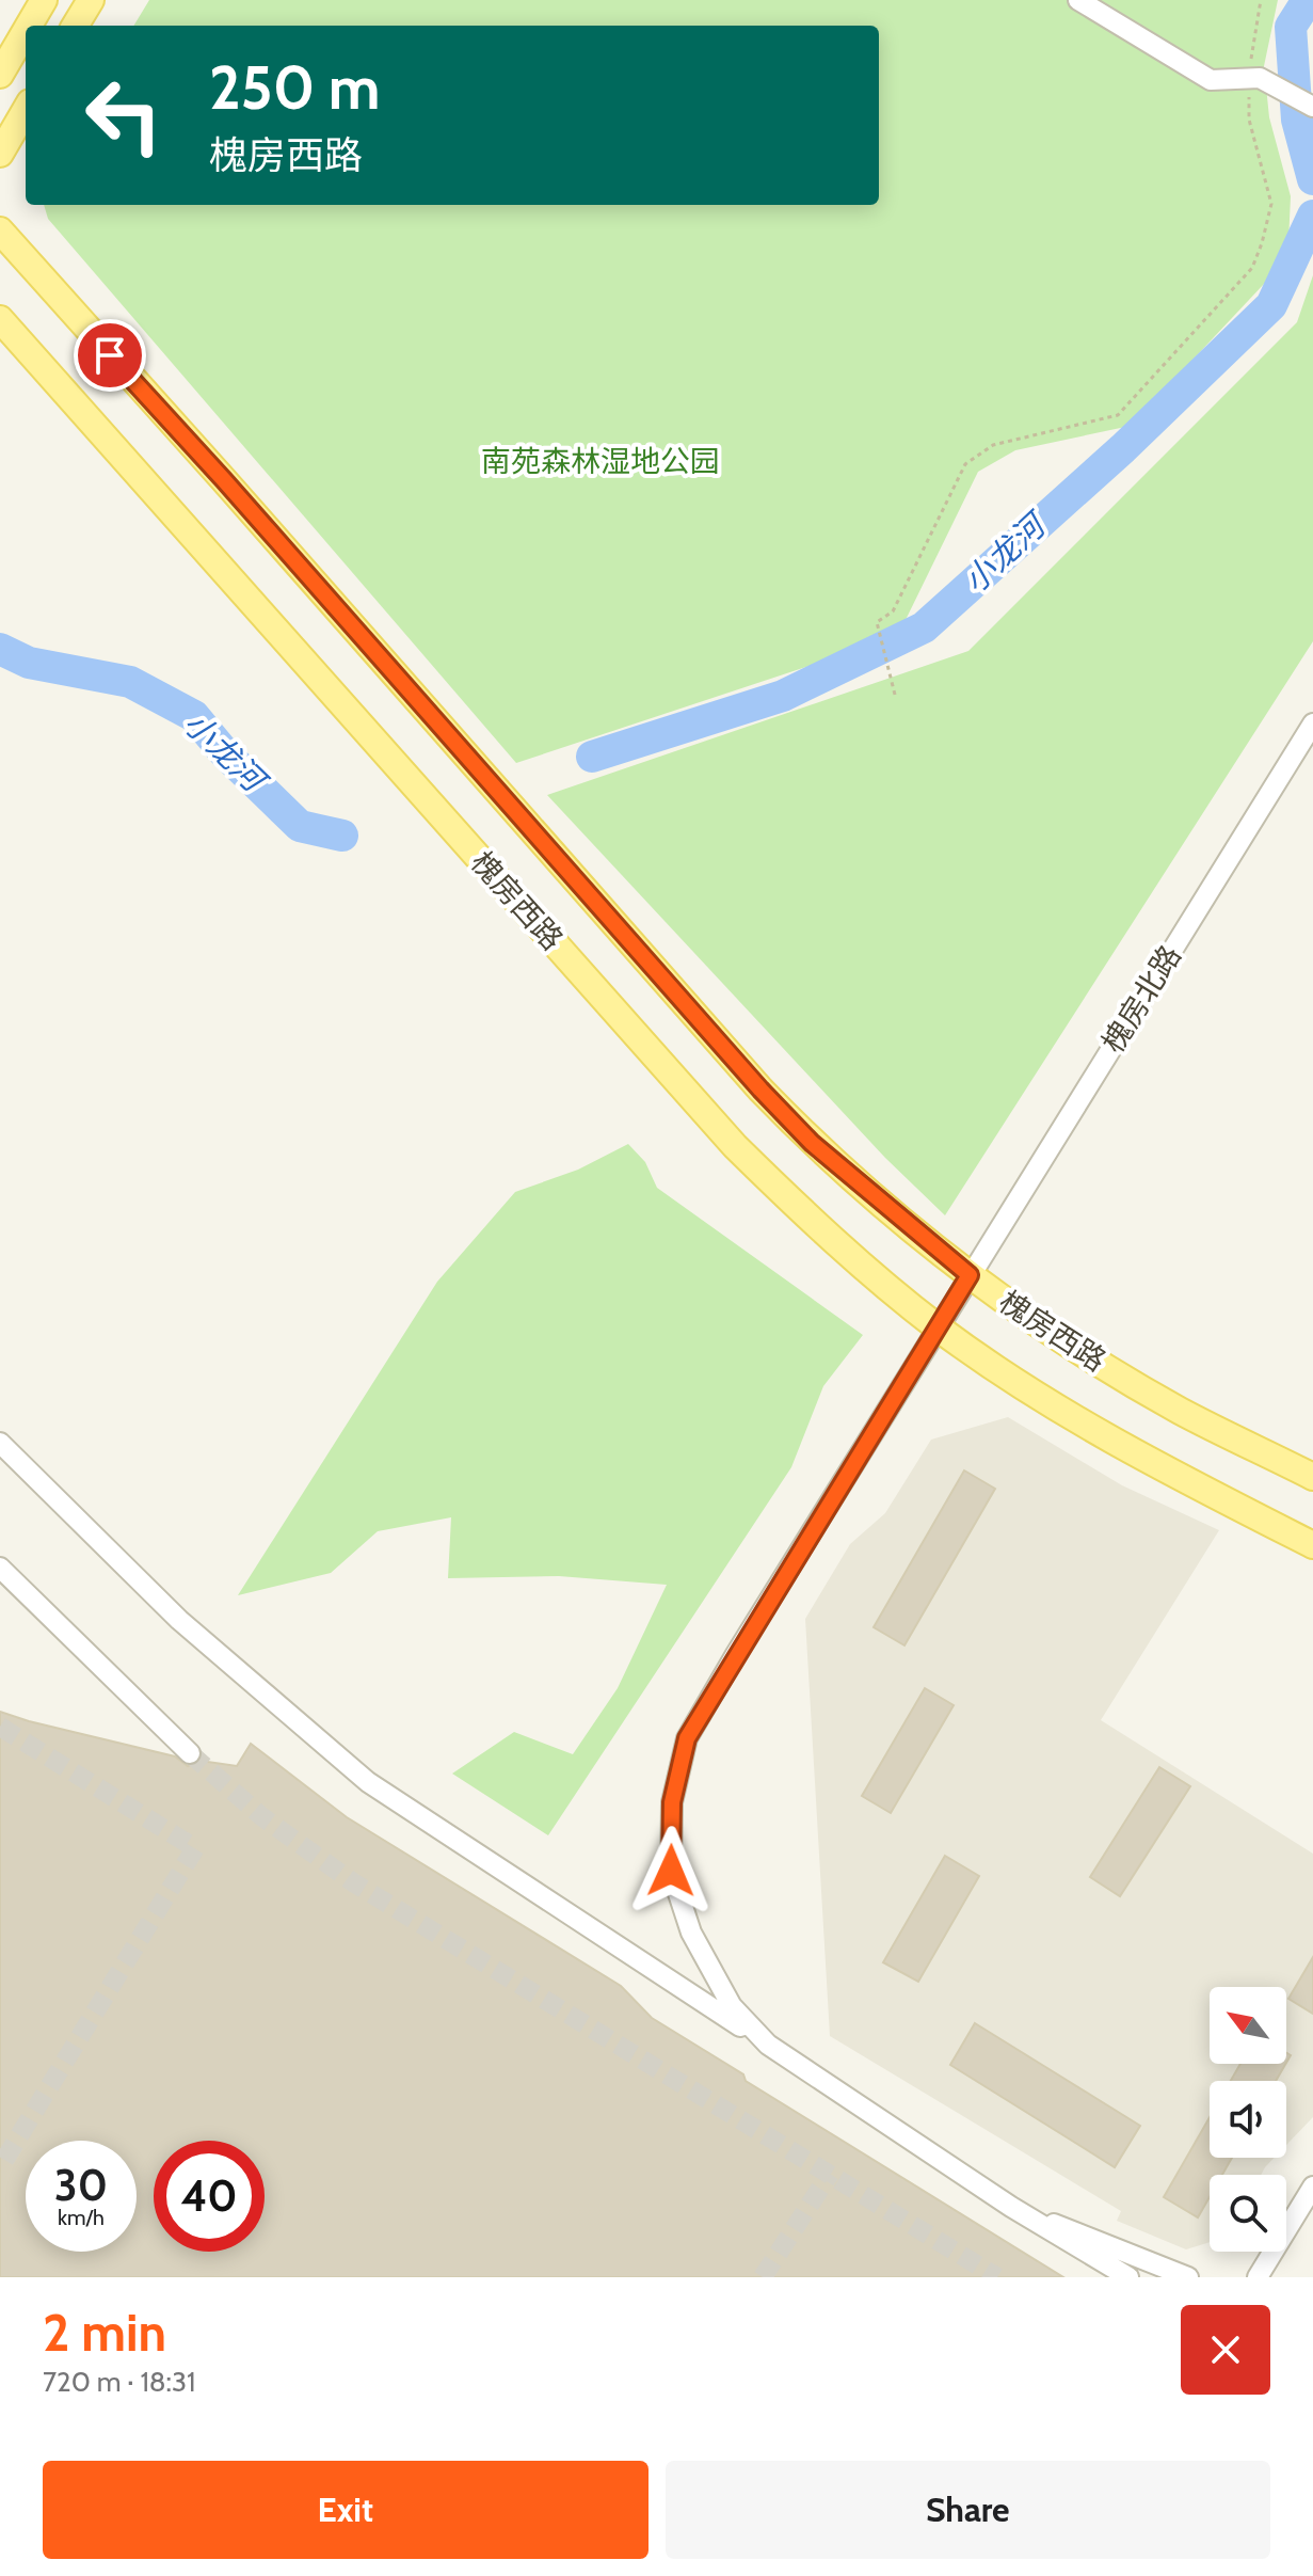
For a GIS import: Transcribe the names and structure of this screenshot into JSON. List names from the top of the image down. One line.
{"streets":{"main road":["槐房西路"],"street":["槐房北路"]},"crossings":[["槐房西路","槐房北路"]],"water":["小龙河"],"parks":["南苑森林湿地公园"],"north":"top left","page":{"turn":["250 m","槐房西路"],"speed":"30 km/h","limit":"40","heading":["2 min","720 m · 18:31"],"buttons":["Exit","Share"]}}
